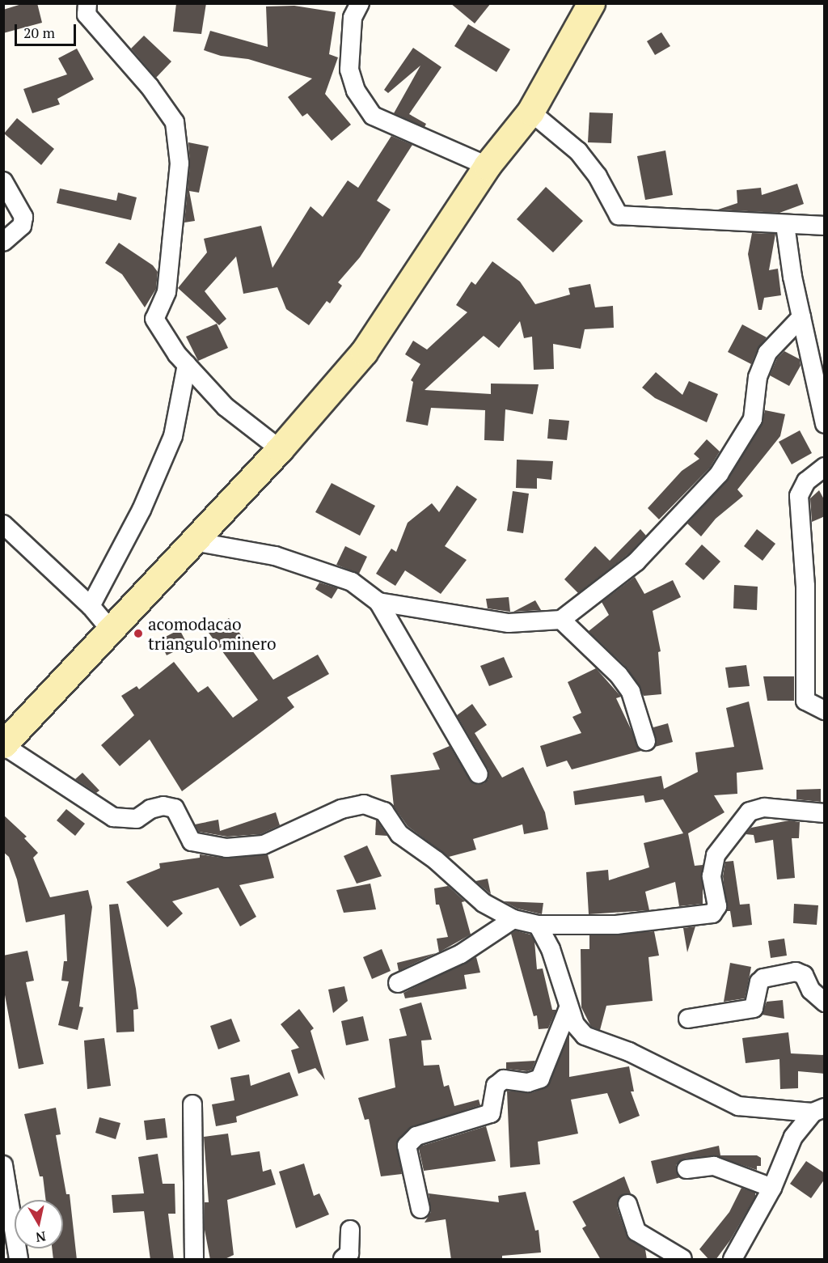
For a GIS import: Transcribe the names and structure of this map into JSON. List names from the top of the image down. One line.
{"places":["acomodacao triangulo minero"],"scale_bar":"20 m","north":"bottom"}
